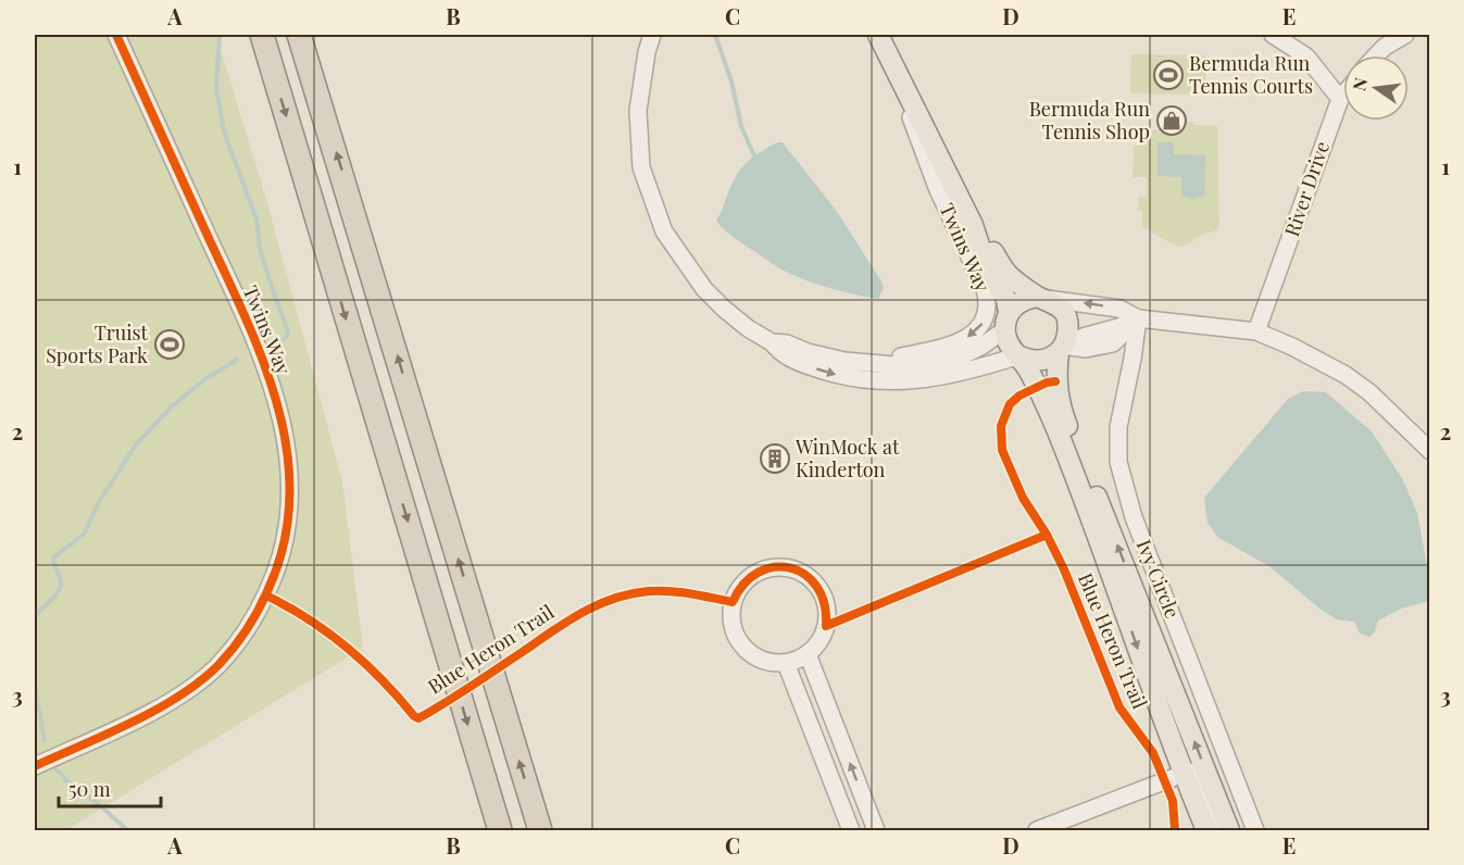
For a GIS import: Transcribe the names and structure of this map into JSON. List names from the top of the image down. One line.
{"streets":{"street":["River Drive","Twins Way","Ivy Circle"],"cycle path":["Blue Heron Trail"]},"places":{"sports":["Bermuda Run Tennis Courts","Truist Sports Park"],"shop":["Bermuda Run Tennis Shop"],"building":["WinMock at Kinderton"]},"scale_bar":"50 m","north":"left","grid":{"columns":["A","B","C","D","E"],"rows":["1","2","3"]}}
